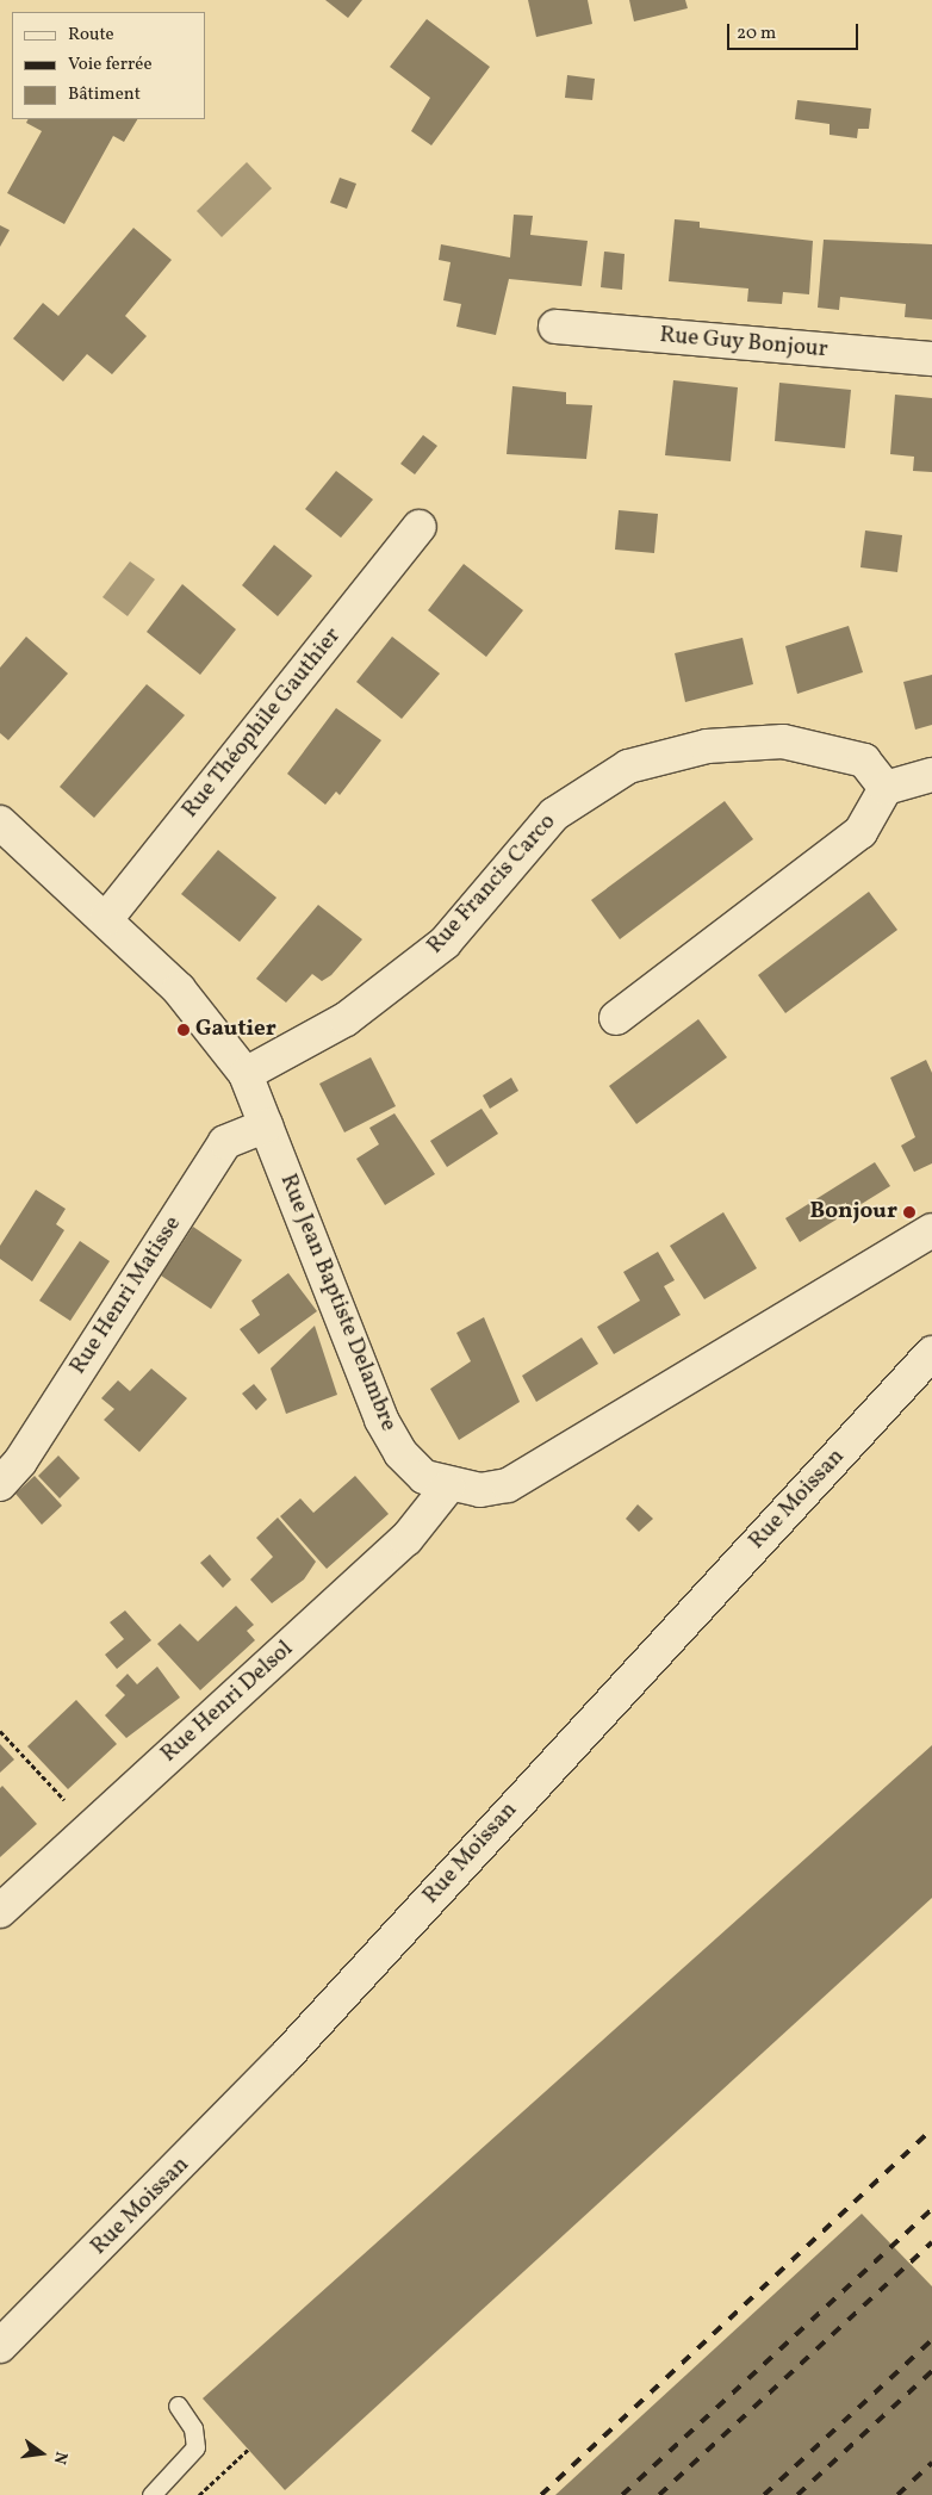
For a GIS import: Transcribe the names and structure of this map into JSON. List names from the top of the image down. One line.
{"streets":{"street":["Rue Guy Bonjour","Rue Théophile Gauthier","Rue Francis Carco","Rue Henri Matisse","Rue Jean Baptiste Delambre","Rue Moissan","Rue Henri Delsol"]},"crossings":[["Rue Théophile Gauthier","Rue Jean Baptiste Delambre"],["Rue Francis Carco","Rue Jean Baptiste Delambre"],["Rue Henri Matisse","Rue Jean Baptiste Delambre"],["Rue Jean Baptiste Delambre","Rue Henri Delsol"]],"places":["Gautier","Bonjour"],"legend":["Route","Voie ferrée","Bâtiment"],"scale_bar":"20 m","north":"right"}
